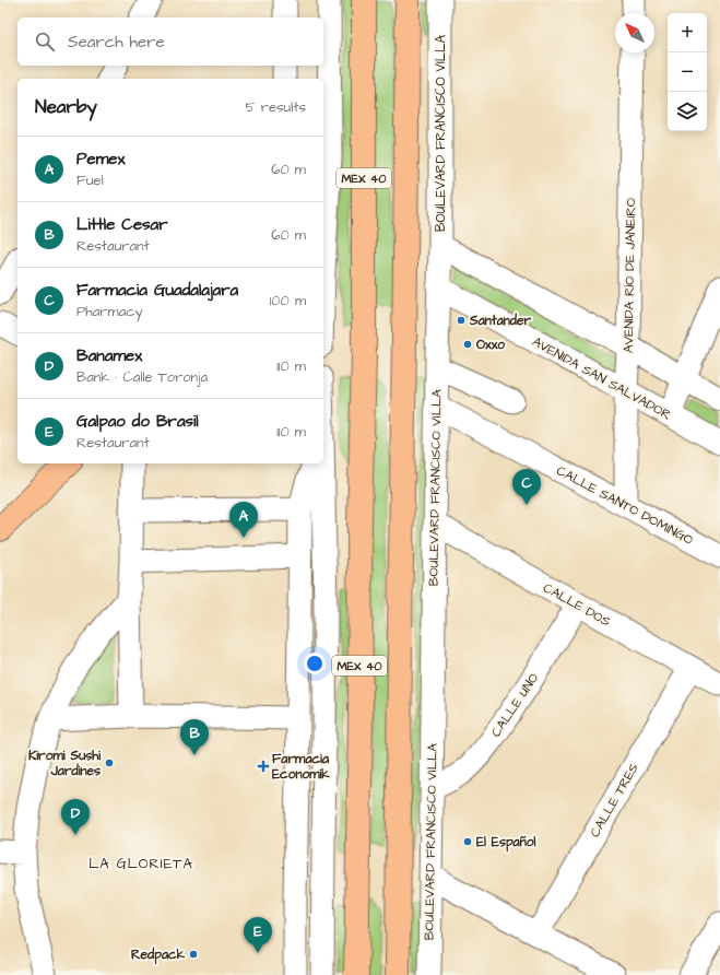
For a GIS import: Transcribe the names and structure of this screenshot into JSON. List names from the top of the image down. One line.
{"streets":{"main road":["MEX 40"],"street":["BOULEVARD FRANCISCO VILLA","AVENIDA RÍO DE JANEIRO","AVENIDA SAN SALVADOR","CALLE SANTO DOMINGO","CALLE DOS","CALLE UNO","CALLE TRES"]},"crossings":[["BOULEVARD FRANCISCO VILLA","AVENIDA SAN SALVADOR"],["BOULEVARD FRANCISCO VILLA","CALLE SANTO DOMINGO"],["BOULEVARD FRANCISCO VILLA","CALLE DOS"],["BOULEVARD FRANCISCO VILLA","CALLE UNO"],["AVENIDA RÍO DE JANEIRO","AVENIDA SAN SALVADOR"],["AVENIDA RÍO DE JANEIRO","CALLE SANTO DOMINGO"],["CALLE DOS","CALLE UNO"],["CALLE DOS","CALLE TRES"]],"districts":["LA GLORIETA"],"places":{"other":["Santander","Oxxo","Kiromi Sushi Jardines","El Español","Redpack"],"health":["Farmacia Economik"]},"north":"top left","page":{"map_buttons":["+","−"],"search":"Search here","heading":["Nearby","5 results"],"list":[{"mark":"A","name":"Pemex","note":"Fuel","value":"60 m"},{"mark":"B","name":"Little Cesar","note":"Restaurant","value":"60 m"},{"mark":"C","name":"Farmacia Guadalajara","note":"Pharmacy","value":"100 m"},{"mark":"D","name":"Banamex","note":"Bank · Calle Toronja","value":"110 m"},{"mark":"E","name":"Galpao do Brasil","note":"Restaurant","value":"110 m"}],"pins":["C","A","B","D","E"]}}
